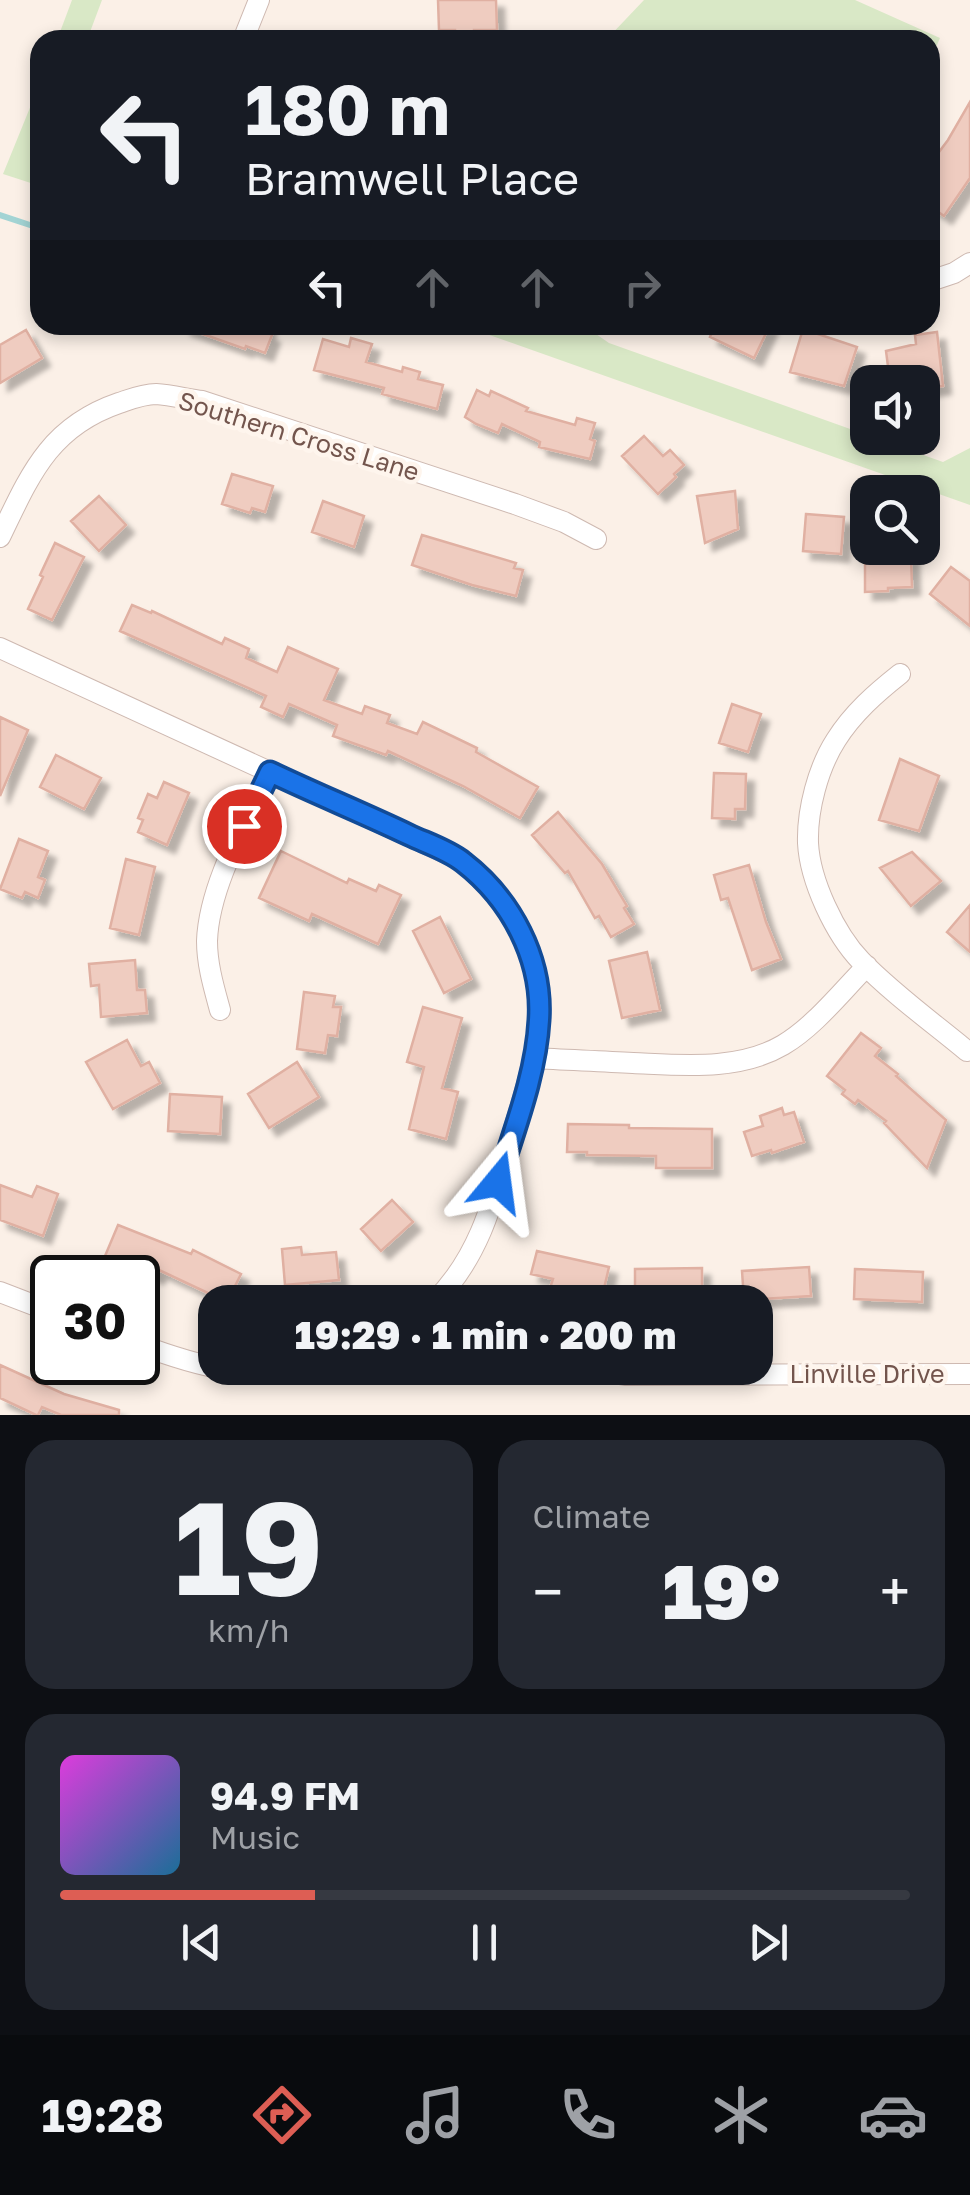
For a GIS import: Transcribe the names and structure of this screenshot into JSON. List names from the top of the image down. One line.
{"streets":{"street":["Southern Cross Lane","Linville Drive"]},"page":{"turn":["180 m","Bramwell Place"],"limit":"30","trip":"19:29 · 1 min · 200 m","tile":[["19","km/h"],"Climate"],"heat":["−","19°","+"],"song":["94.9 FM","Music"],"tabs":"19:28"}}
